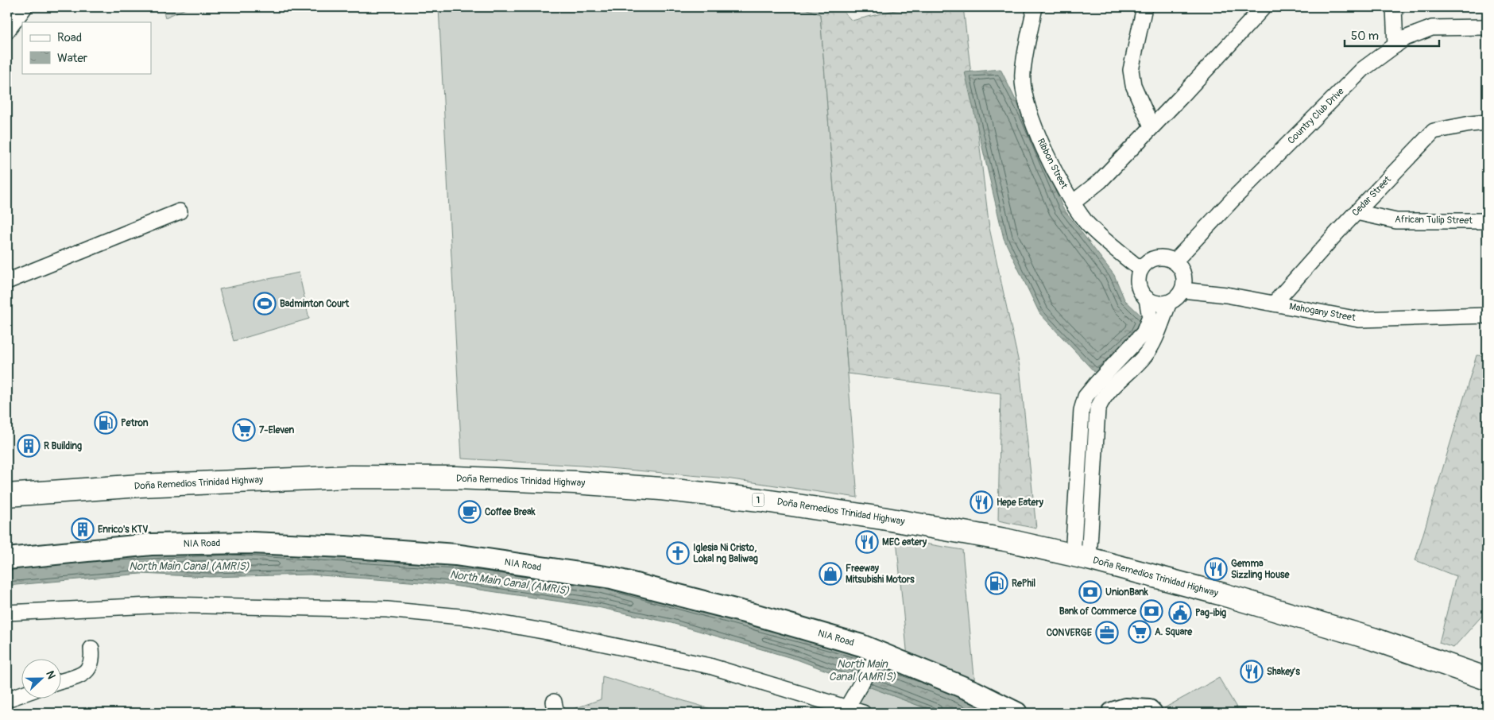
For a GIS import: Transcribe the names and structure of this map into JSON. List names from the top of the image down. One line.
{"streets":{"highway":["Doña Remedios Trinidad Highway","1"],"street":["Country Club Drive","Ribbon Street","Cedar Street","African Tulip Street","Mahogany Street","NIA Road"]},"crossings":[["Country Club Drive","Ribbon Street"],["Country Club Drive","Mahogany Street"],["Ribbon Street","Mahogany Street"],["Cedar Street","African Tulip Street"],["Cedar Street","Mahogany Street"]],"water":["North Main Canal (AMRIS)"],"places":{"sports":["Badminton Court"],"fuel station":["Petron","RePhil"],"supermarket":["7-Eleven","A. Square"],"building":["R Building","Enrico's KTV"],"restaurant":["Hepe Eatery","MEC eatery","Gemma Sizzling House","Shakey's"],"cafe":["Coffee Break"],"church":["Iglesia Ni Cristo, Lokal ng Baliwag"],"shop":["Freeway Mitsubishi Motors"],"bank":["UnionBank","Bank of Commerce"],"public building":["Pag-ibig"],"office":["CONVERGE"]},"legend":["Road","Water"],"scale_bar":"50 m","north":"right"}
